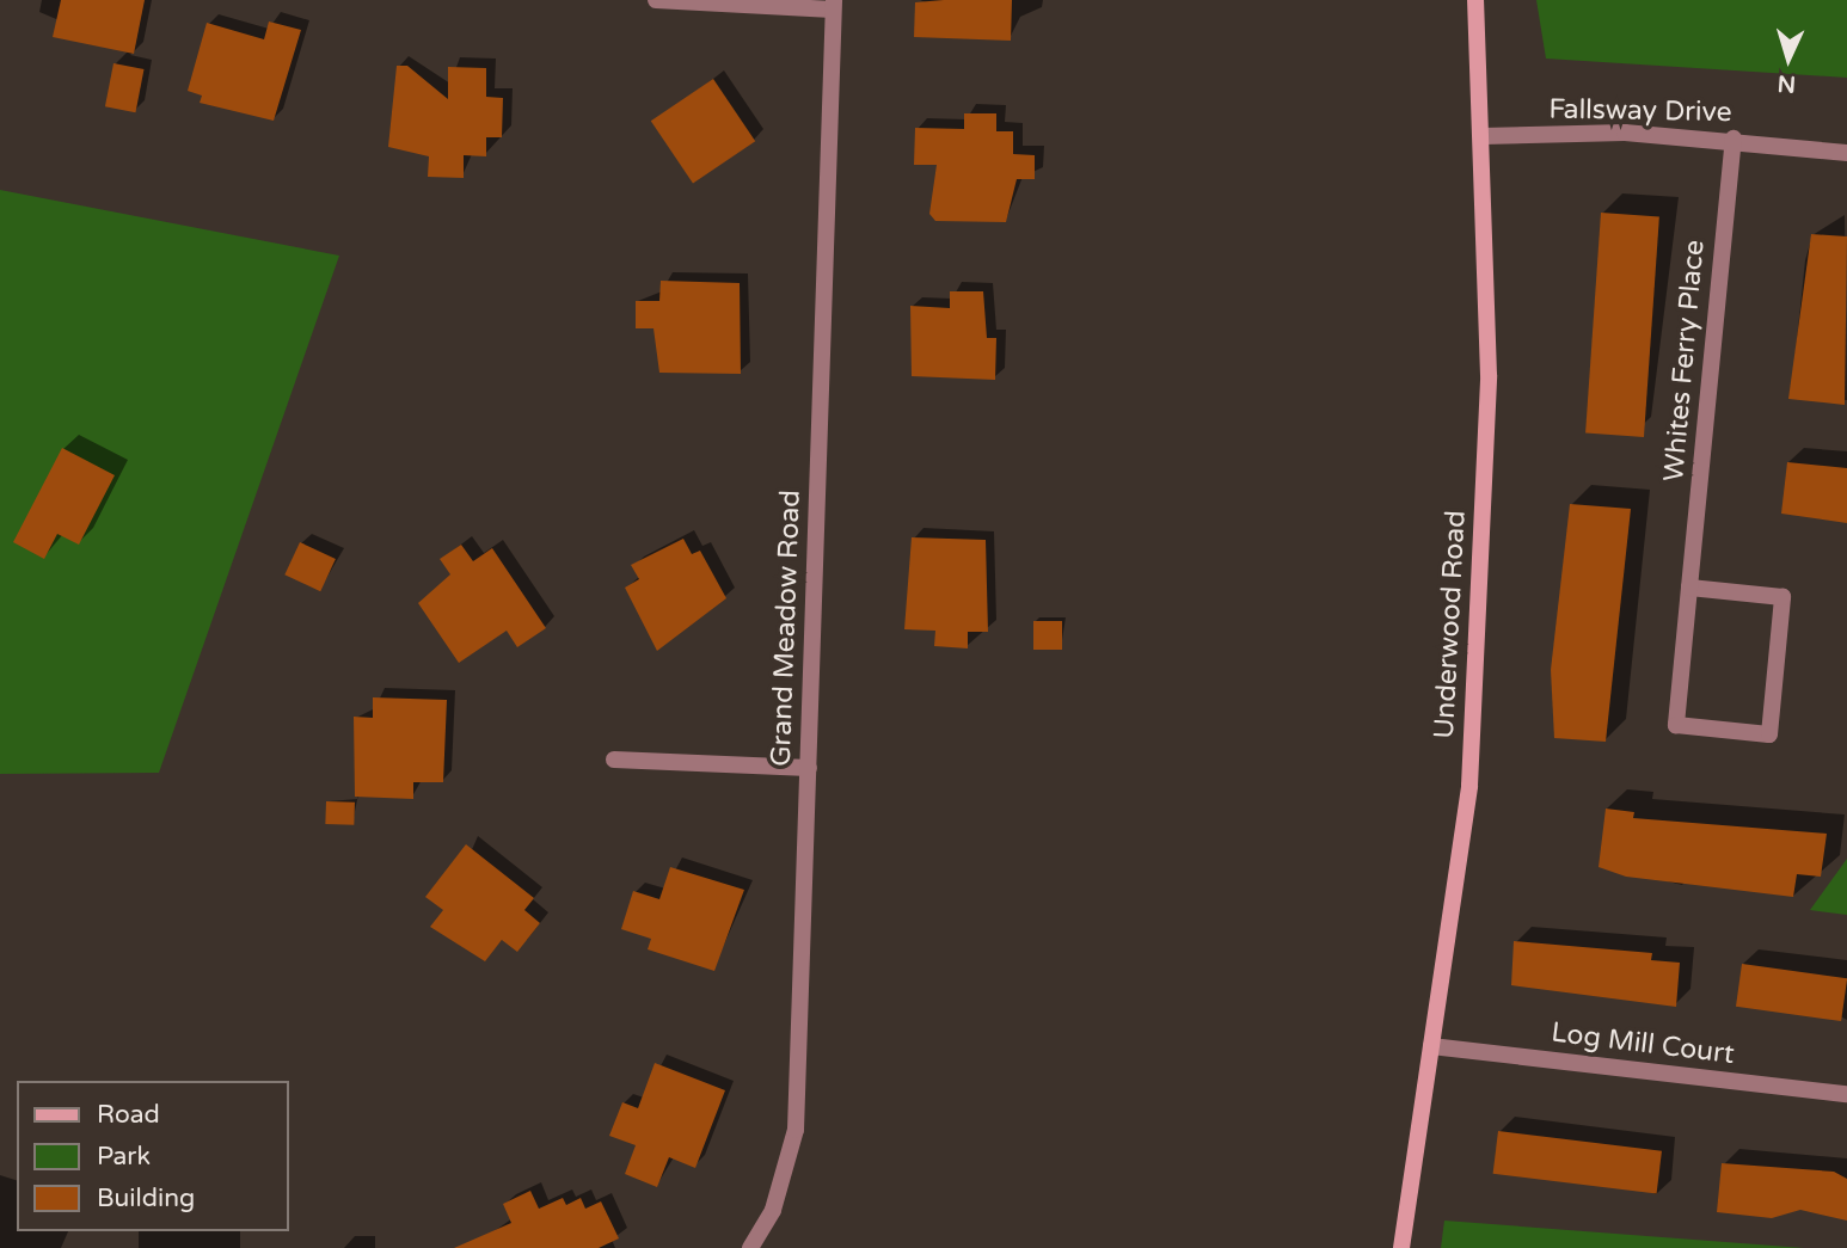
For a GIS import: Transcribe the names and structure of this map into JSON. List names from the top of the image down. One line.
{"streets":{"street":["Fallsway Drive","Whites Ferry Place","Underwood Road","Grand Meadow Road","Log Mill Court"]},"crossings":[["Fallsway Drive","Whites Ferry Place"],["Fallsway Drive","Underwood Road"],["Underwood Road","Log Mill Court"]],"legend":["Road","Park","Building"],"north":"bottom"}
